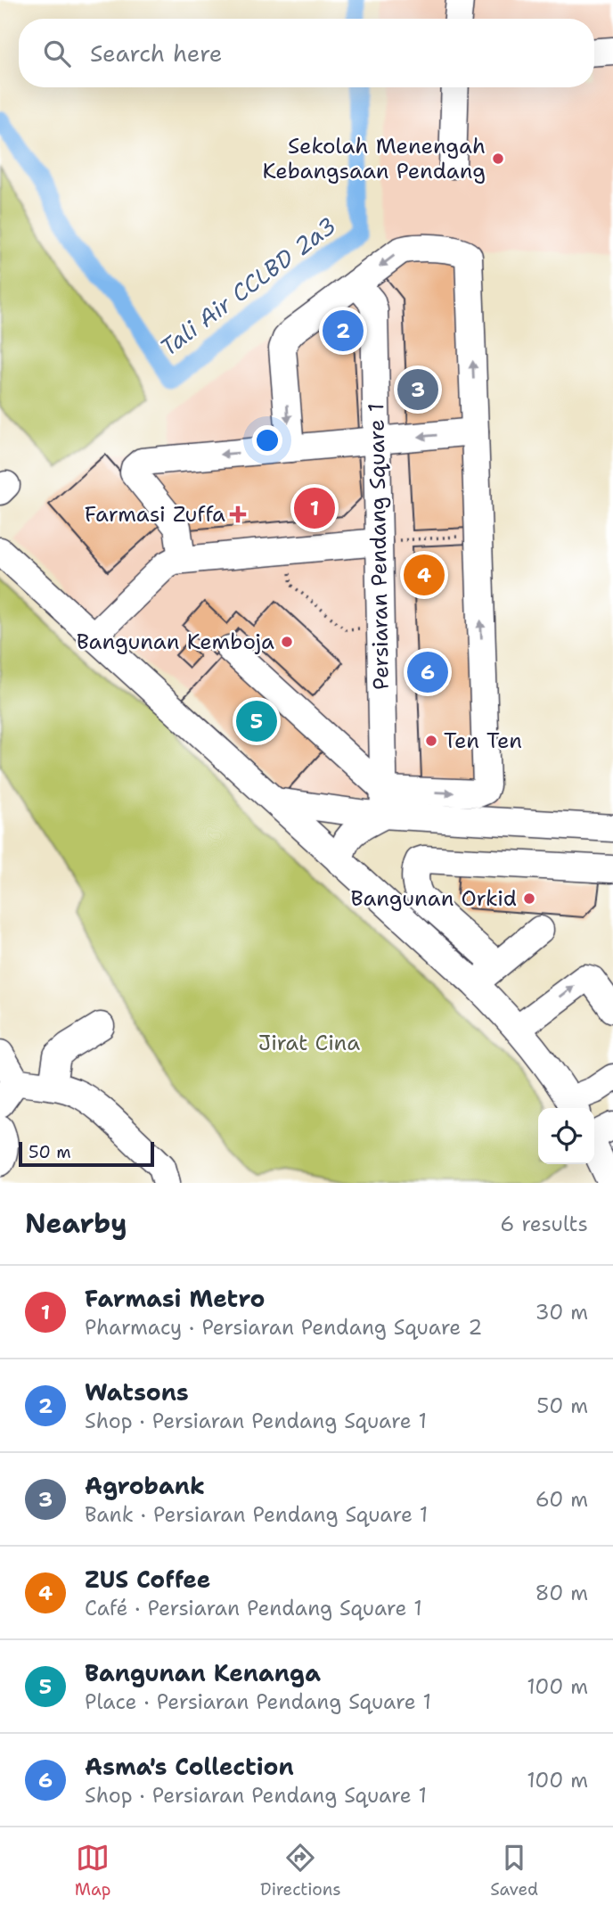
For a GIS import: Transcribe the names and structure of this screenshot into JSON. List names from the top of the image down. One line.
{"streets":{"street":["Persiaran Pendang Square 1"]},"water":["Tali Air CCLBD 2a3"],"parks":["Jirat Cina"],"places":{"other":["Sekolah Menengah Kebangsaan Pendang","Bangunan Kemboja","Ten Ten","Bangunan Orkid"],"health":["Farmasi Zuffa"]},"scale_bar":"50 m","page":{"search":"Search here","pins":["2","3","1","4","6","5"],"scale":"50 m","heading":["Nearby","6 results"],"list":[{"mark":"1","name":"Farmasi Metro","note":"Pharmacy · Persiaran Pendang Square 2","value":"30 m"},{"mark":"2","name":"Watsons","note":"Shop · Persiaran Pendang Square 1","value":"50 m"},{"mark":"3","name":"Agrobank","note":"Bank · Persiaran Pendang Square 1","value":"60 m"},{"mark":"4","name":"ZUS Coffee","note":"Café · Persiaran Pendang Square 1","value":"80 m"},{"mark":"5","name":"Bangunan Kenanga","note":"Place · Persiaran Pendang Square 1","value":"100 m"},{"mark":"6","name":"Asma's Collection","note":"Shop · Persiaran Pendang Square 1","value":"100 m"}],"nav":["Map","Directions","Saved"]}}
